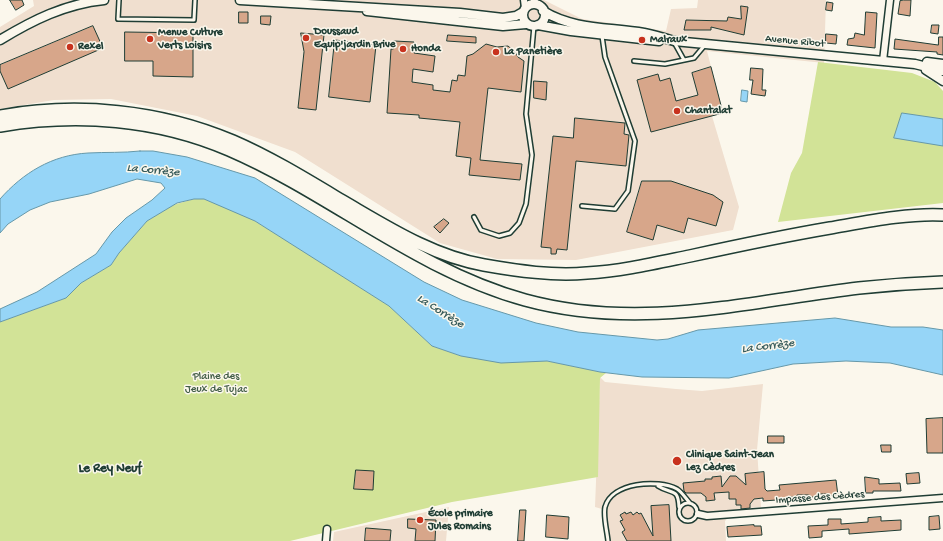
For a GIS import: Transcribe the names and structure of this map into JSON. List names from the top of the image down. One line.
{"streets":{"street":["Avenue Ribot","Impasse des Cèdres"]},"districts":["Le Rey Neuf"],"water":["La Corrèze"],"parks":["Plaine des Jeux de Tujac"],"places":["Doussaud Equip'jardin Brive","Menue Culture Verts Loisirs","Malraux","Rexel","Honda","La Panetière","Chantalat","Clinique Saint-Jean Lez Cèdres","École primaire Jules Romains"]}
